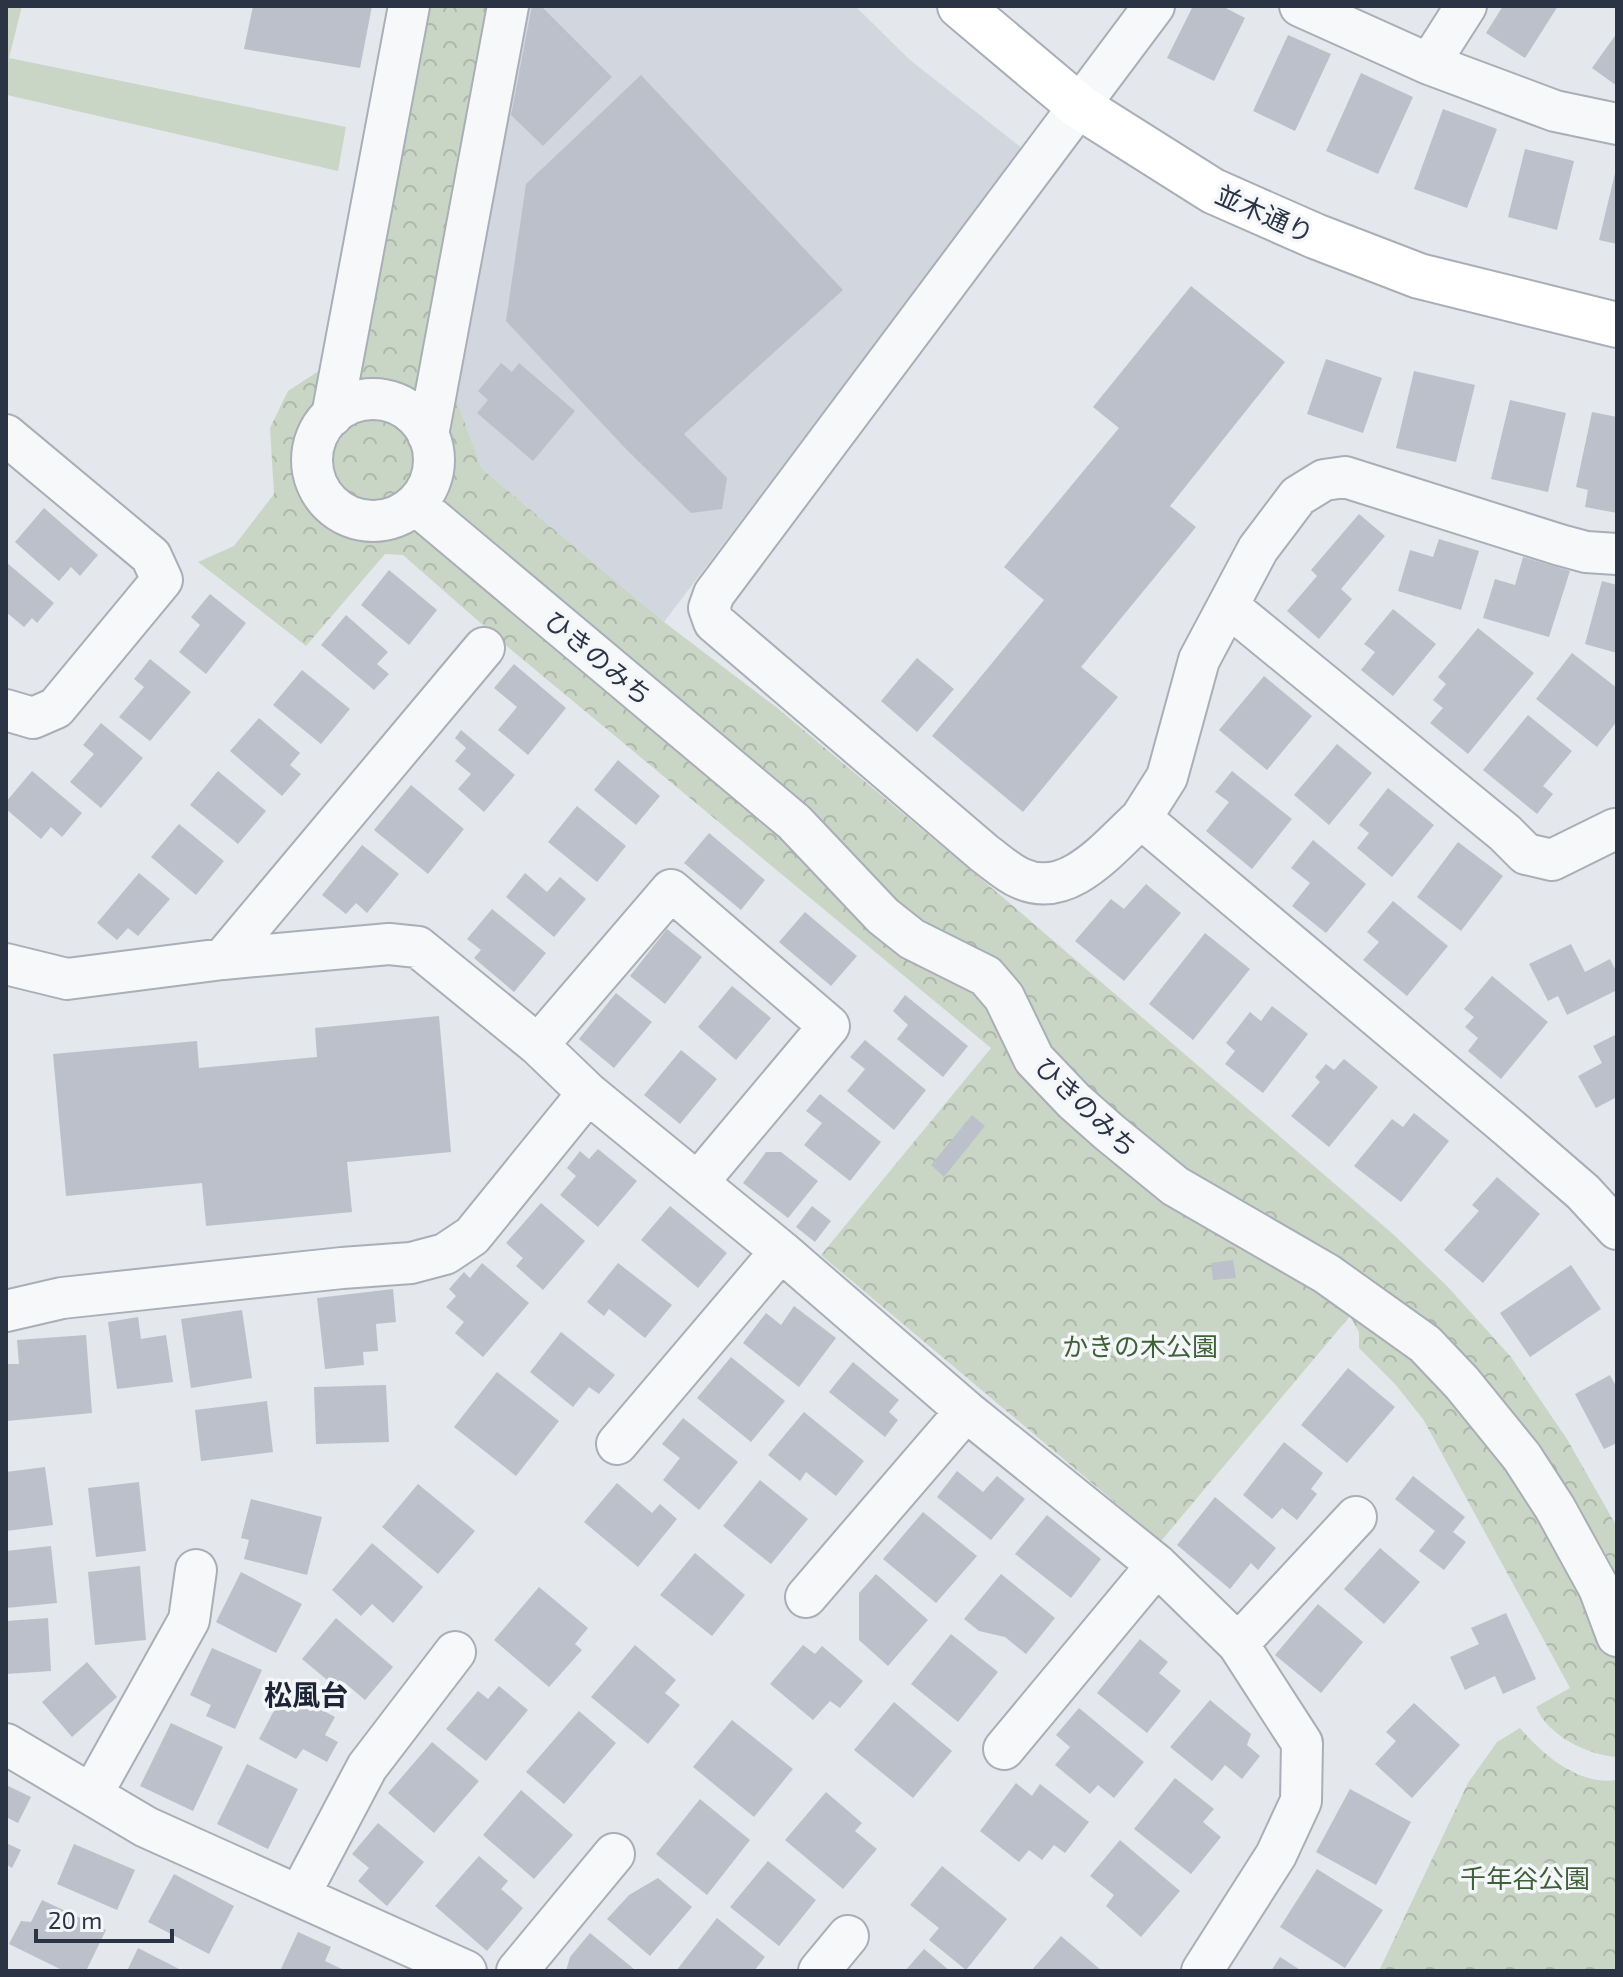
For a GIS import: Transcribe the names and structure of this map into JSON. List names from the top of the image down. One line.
{"streets":{"street":["並木通り","ひきのみち"]},"districts":["松風台"],"parks":["かきの木公園","千年谷公園"],"scale_bar":"20 m"}
